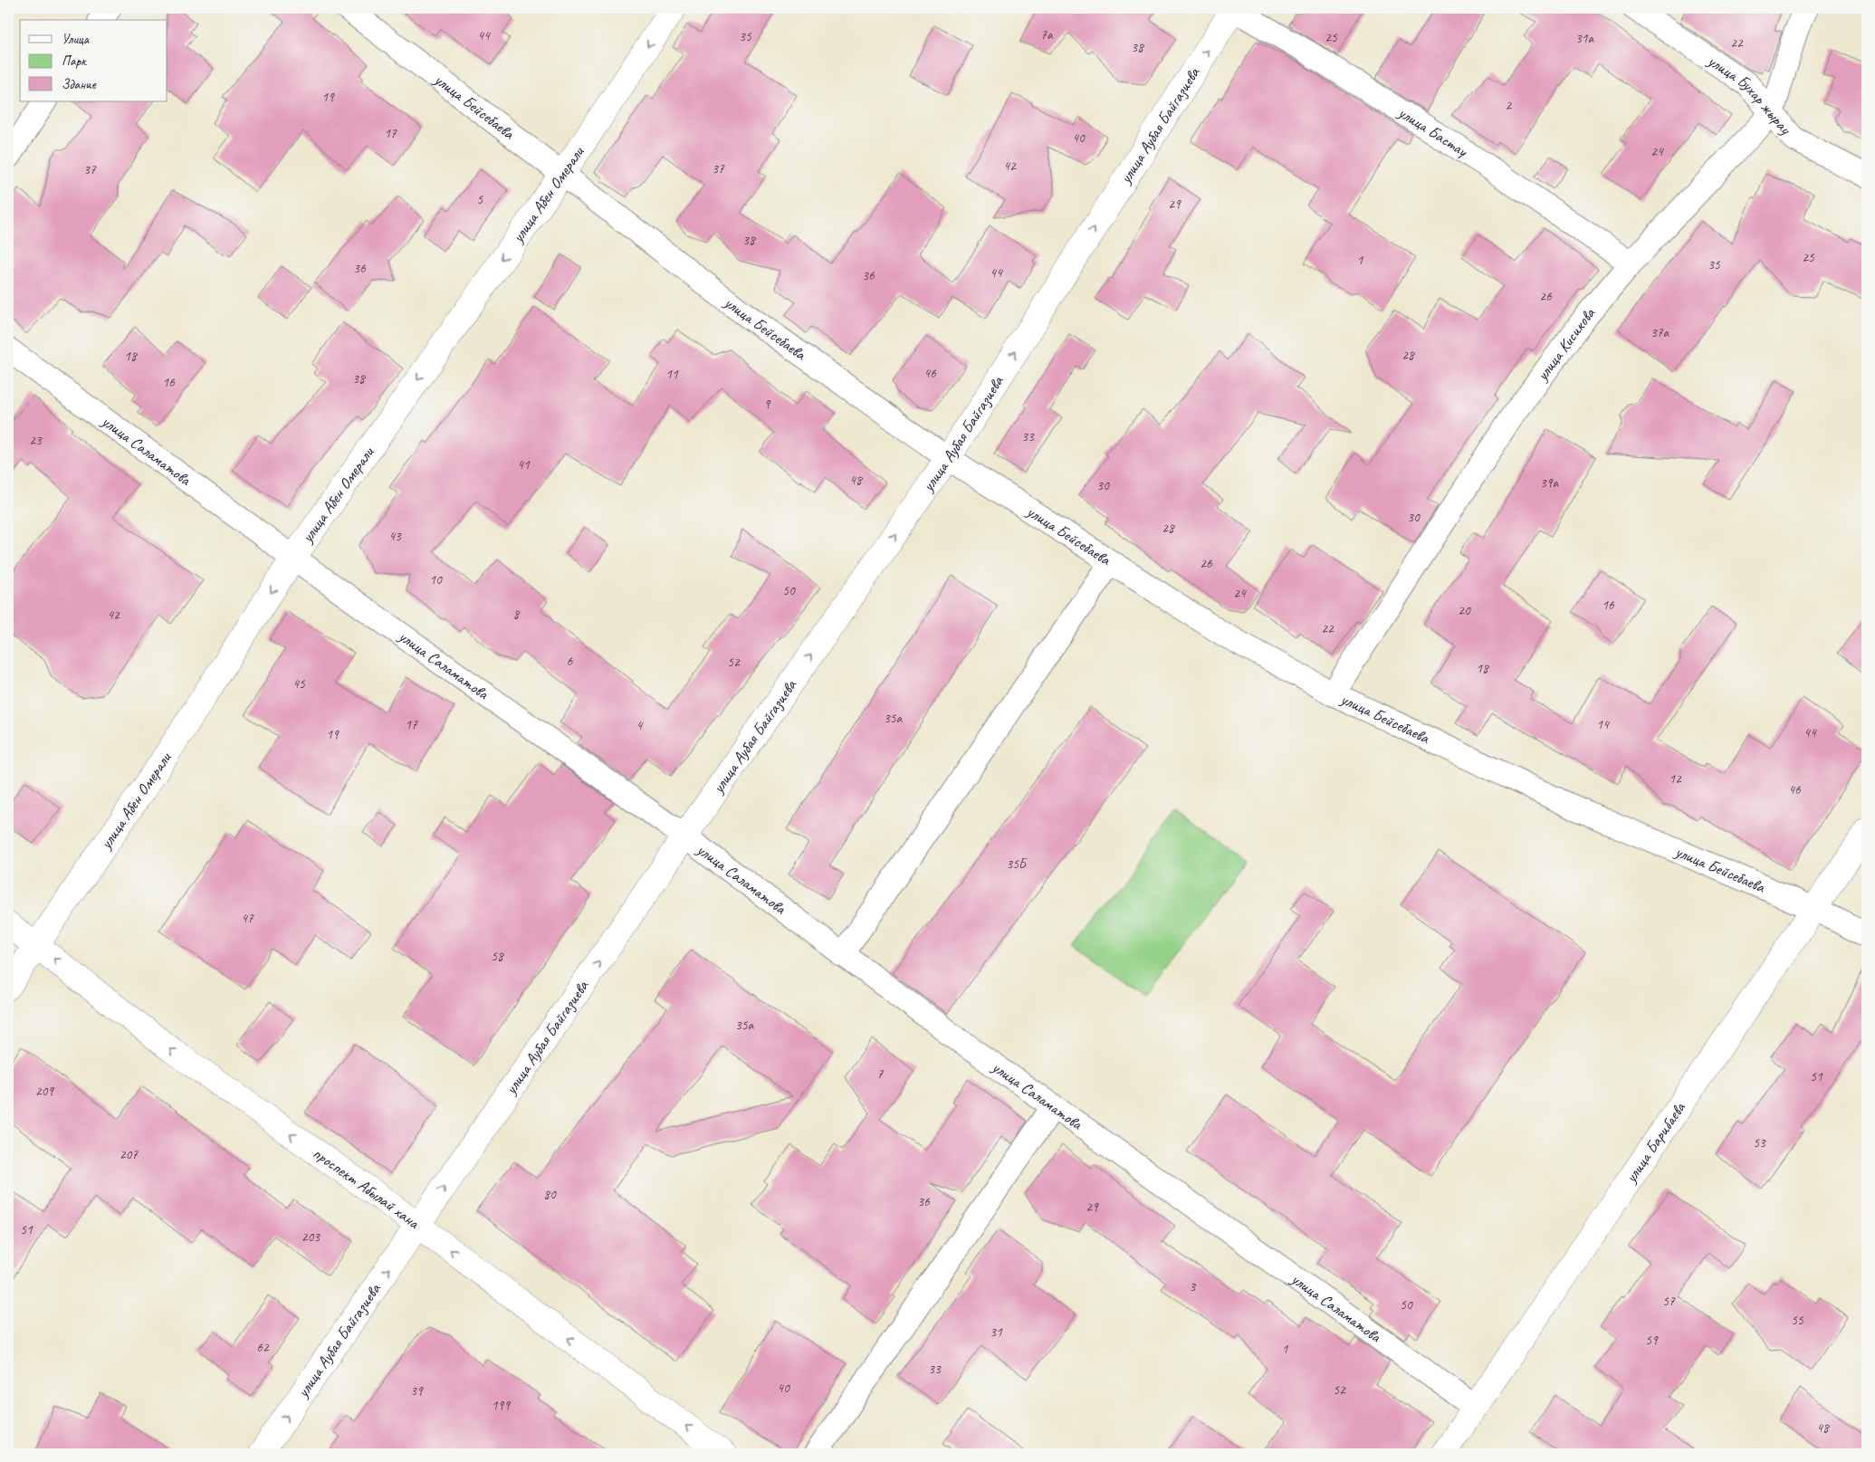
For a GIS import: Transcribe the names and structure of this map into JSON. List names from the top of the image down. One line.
{"streets":{"main road":["улица Аубая Байгазиева","улица Абен Омерали","улица Барибаева","проспект Абылай хана"],"street":["улица Бухар жырау","улица Бейсебаева","улица Бастау","улица Кисикова","улица Саламатова"]},"crossings":[["улица Бухар жырау","улица Кисикова"],["улица Бейсебаева","улица Аубая Байгазиева"],["улица Бейсебаева","улица Абен Омерали"],["улица Бейсебаева","улица Кисикова"],["улица Бейсебаева","улица Барибаева"],["улица Аубая Байгазиева","улица Бастау"],["улица Аубая Байгазиева","улица Саламатова"],["улица Аубая Байгазиева","проспект Абылай хана"],["улица Бастау","улица Кисикова"],["улица Абен Омерали","улица Саламатова"],["улица Абен Омерали","проспект Абылай хана"],["улица Саламатова","улица Барибаева"]],"one_way":["улица Аубая Байгазиева","улица Абен Омерали","проспект Абылай хана"],"house_numbers":["7а","44","35","25","31а","22","38","19","2","17","40","24","42","37","37","5","29","38","25","1","35","36","44","36","26","37а","28","18","46","11","38","16","9","33","23","41","48","39а","30","30","28","43","26","10","50","24","16","20","8","42","22","6","52","18","45","35а","17","14","4","44","19","12","46","35Б","47","58","35а","7","51","209","53","207","80","36","29","51","203","3","57","50","55","31","59","62","1","33","40","52","39","199","48"],"legend":["Улица","Парк","Здание"]}
